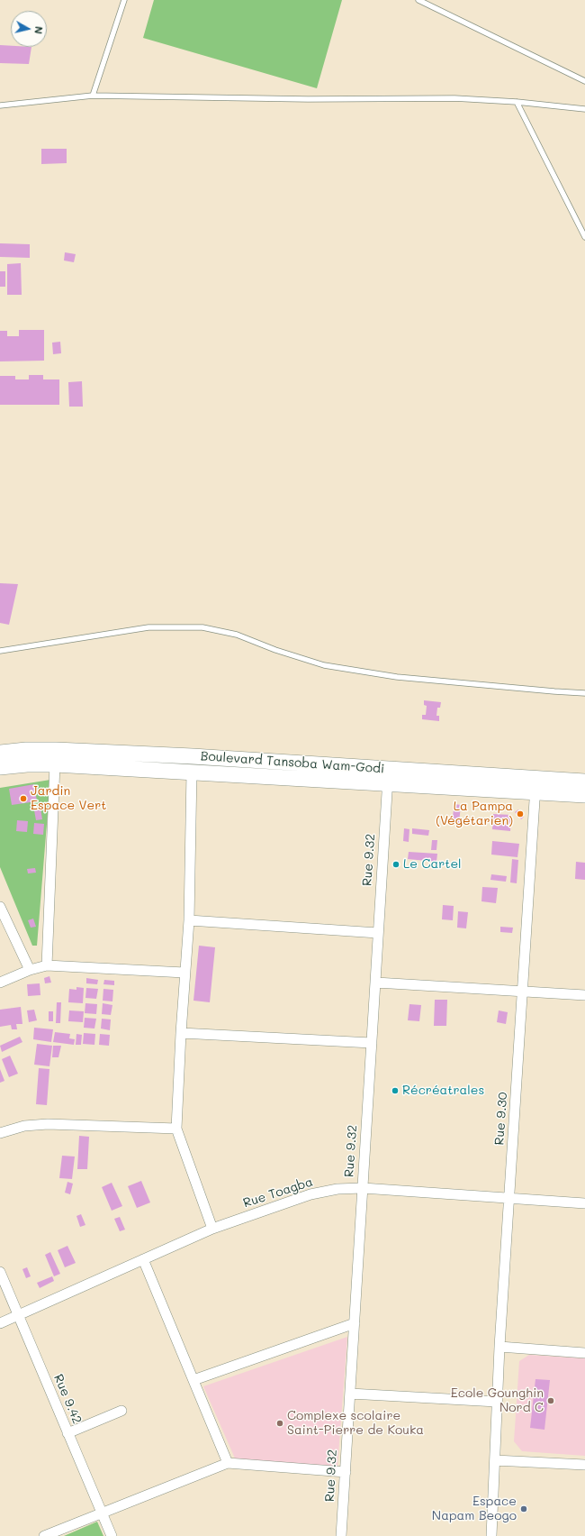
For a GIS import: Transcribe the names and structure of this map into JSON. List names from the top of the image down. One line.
{"streets":{"main road":["Boulevard Tansoba Wam-Godi"],"street":["Rue 9.32","Rue 9.30","Rue Toagba","Rue 9.42"]},"crossings":[["Boulevard Tansoba Wam-Godi","Rue 9.32"],["Boulevard Tansoba Wam-Godi","Rue 9.30"],["Rue 9.32","Rue Toagba"],["Rue 9.30","Rue Toagba"],["Rue Toagba","Rue 9.42"]],"places":["Jardin Espace Vert","La Pampa (Végétarien)","Le Cartel","Récréatrales","Ecole Gounghin Nord C","Complexe scolaire Saint-Pierre de Kouka","Espace Napam Beogo"],"north":"right"}
